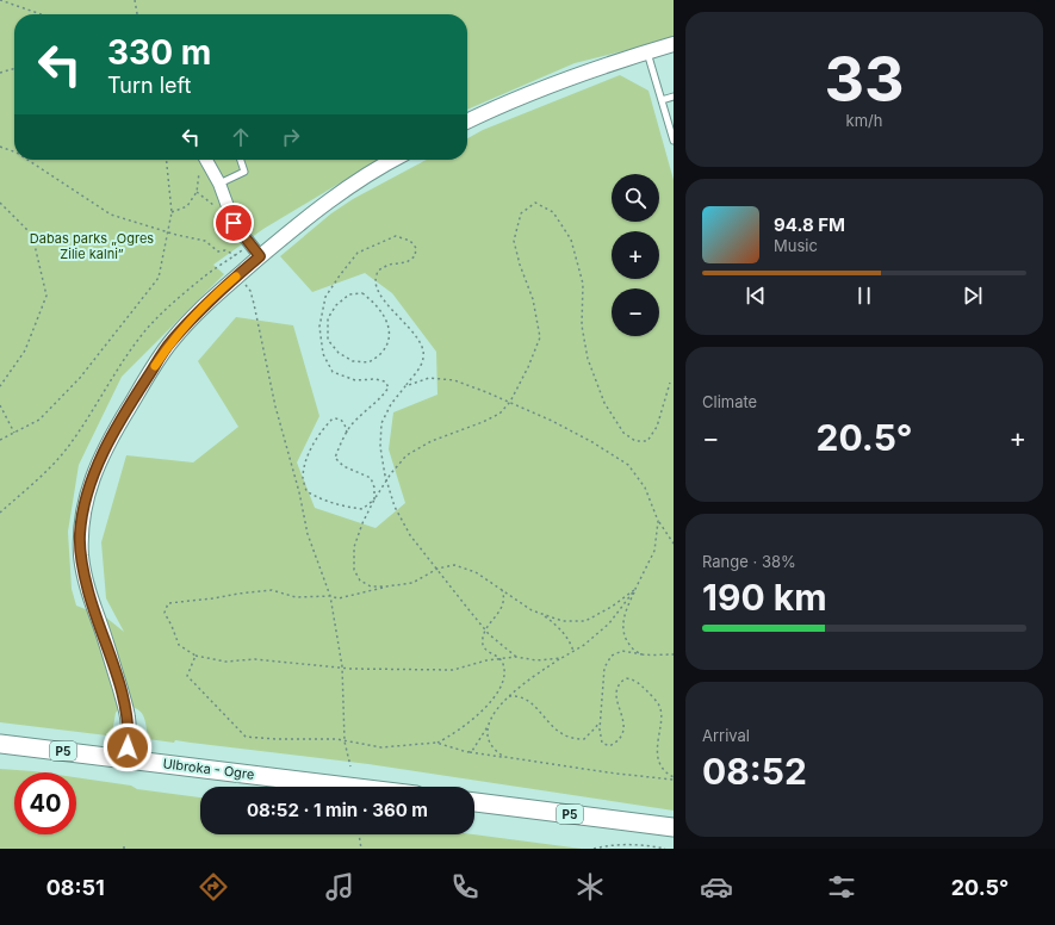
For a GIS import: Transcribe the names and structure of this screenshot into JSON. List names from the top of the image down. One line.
{"streets":{"main road":["P5","Ulbroka - Ogre"]},"parks":["Dabas parks „Ogres Zilie kalni”"],"page":{"tile":[["33","km/h"],"Climate",["Range · 38%","190 km"],["Arrival","08:52"]],"turn":["330 m","Turn left"],"map_buttons":["+","−"],"song":["94.8 FM","Music"],"heat":["−","20.5°","+"],"limit":"40","trip":"08:52 · 1 min · 360 m","tabs":["08:51","20.5°"]}}
